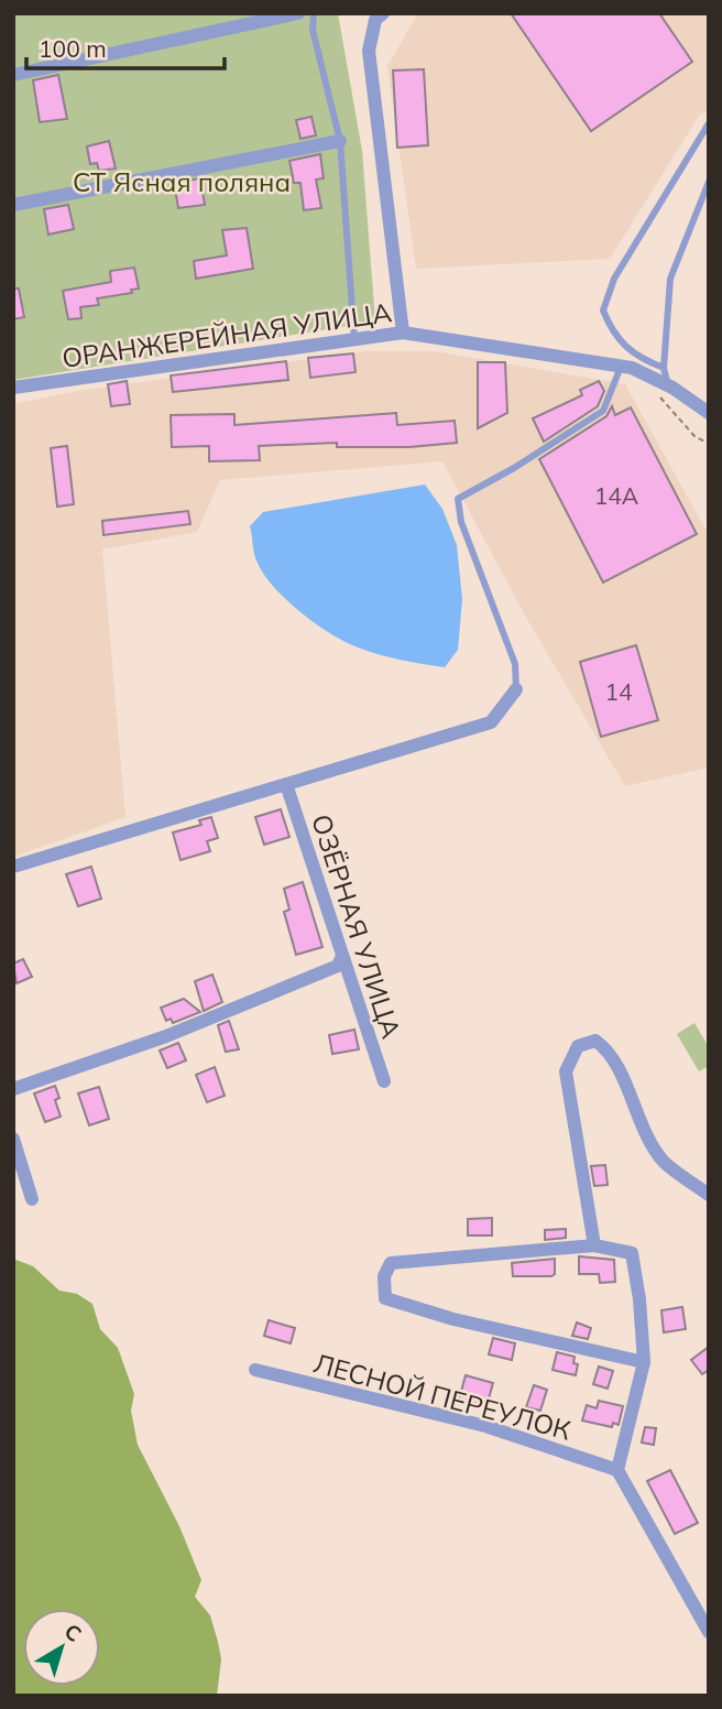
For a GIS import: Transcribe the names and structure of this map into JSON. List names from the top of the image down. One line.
{"streets":{"street":["ОРАНЖЕРЕЙНАЯ УЛИЦА","ОЗЁРНАЯ УЛИЦА","ЛЕСНОЙ ПЕРЕУЛОК"]},"parks":["СТ Ясная поляна"],"house_numbers":["14А","14"],"scale_bar":"100 m","north":"top right"}
